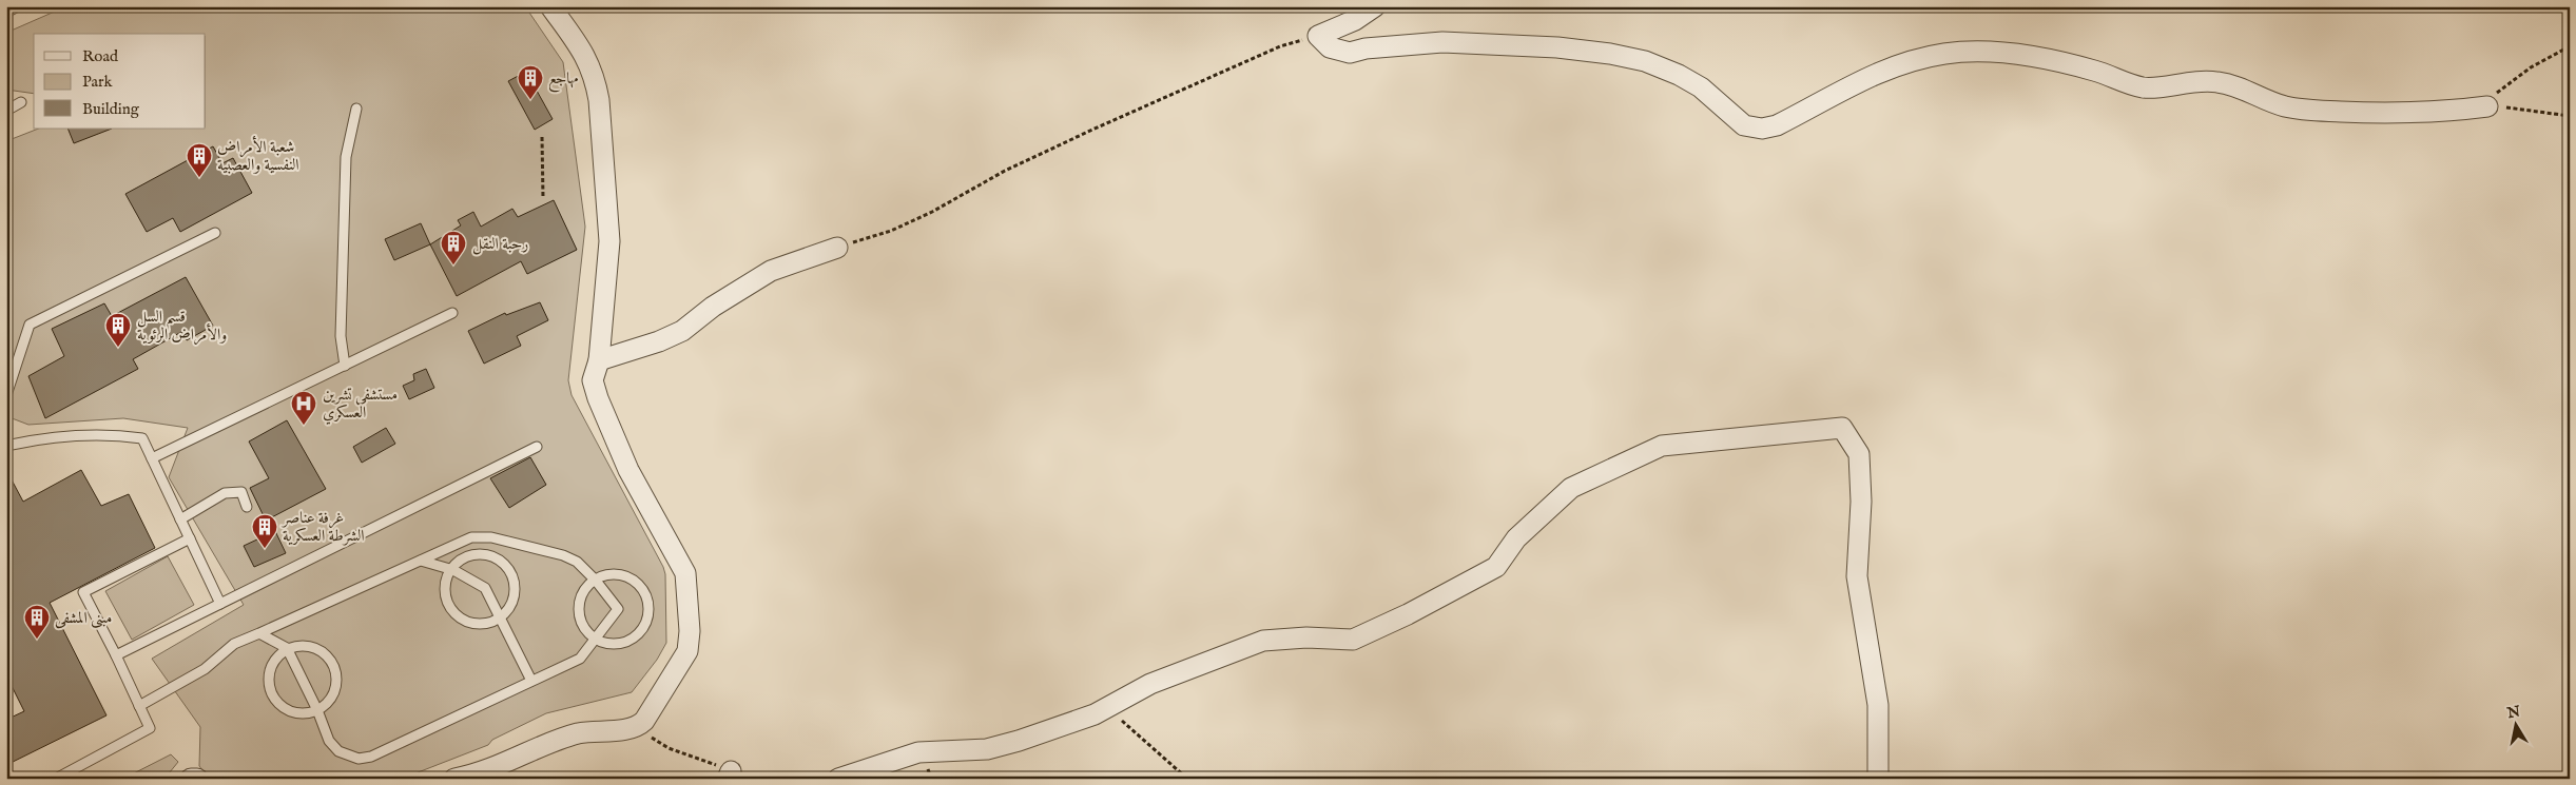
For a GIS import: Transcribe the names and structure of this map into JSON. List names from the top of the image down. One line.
{"places":{"building":["مهاجع","شعبة الأمراض النفسية والعصبية","رحبة النقل","قسم السل والأمراض الرئوية","غرفة عناصر الشرطة العسكرية","مبنى المشفى"],"hospital":["مستشفى تشرين العسكري"]},"legend":["Road","Park","Building"],"north":"top"}
